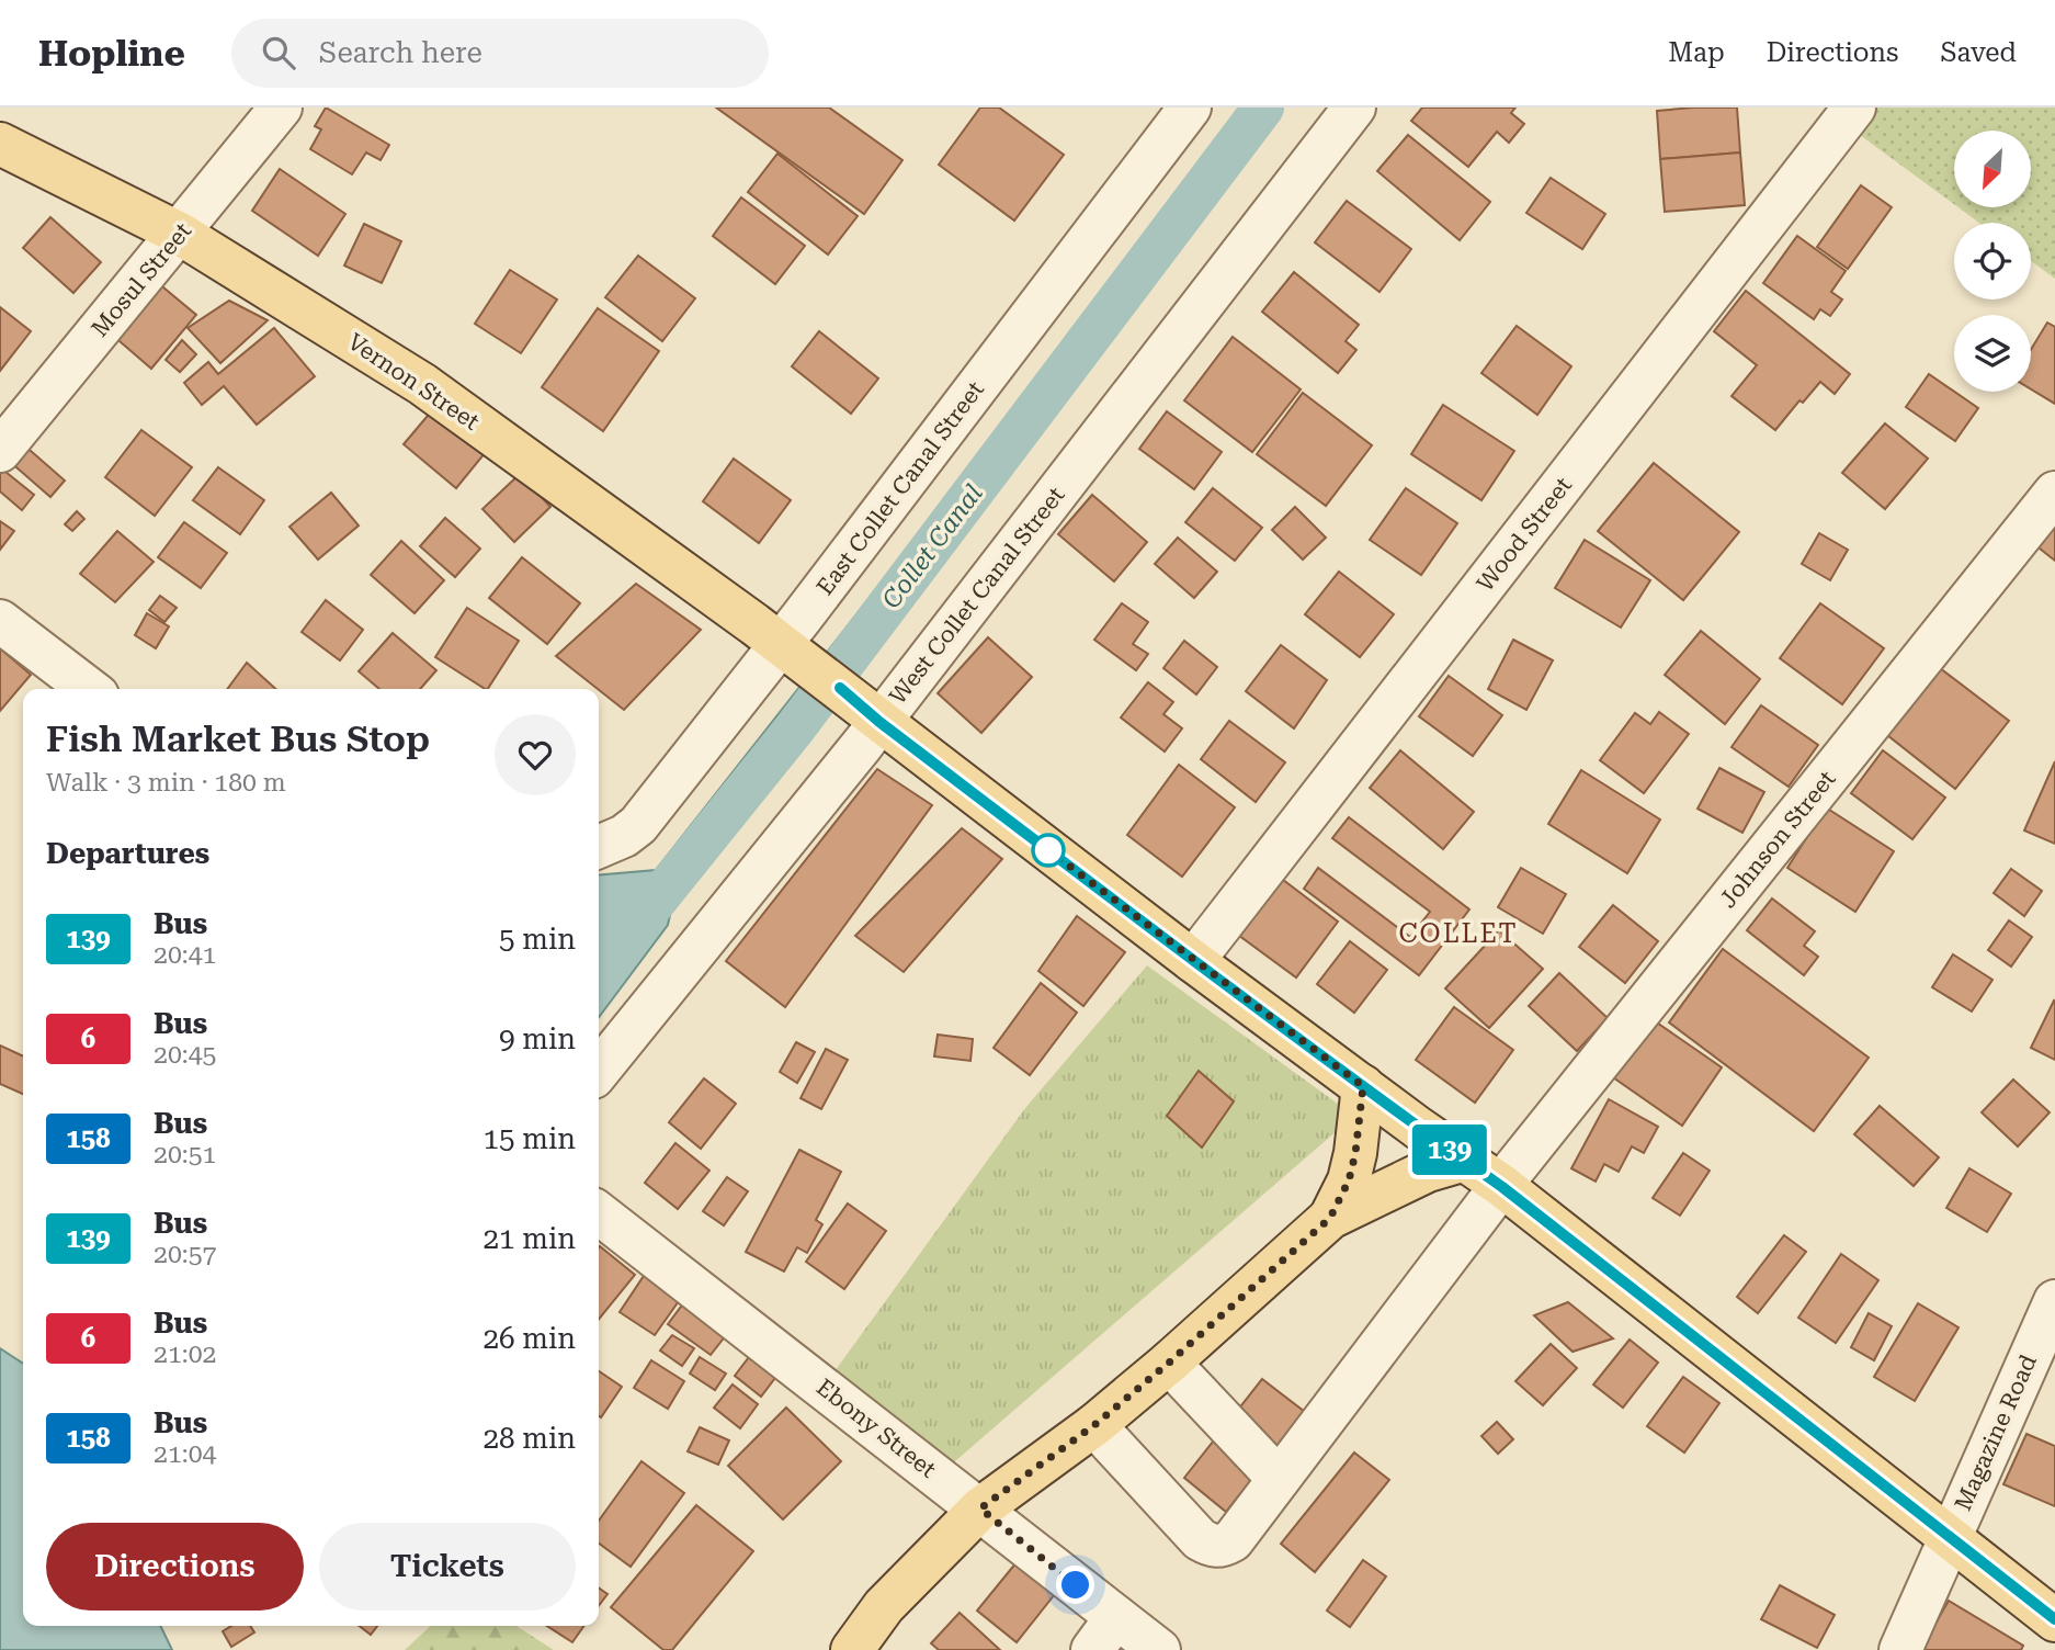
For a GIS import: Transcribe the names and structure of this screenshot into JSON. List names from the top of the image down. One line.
{"streets":{"main road":["Vernon Street"],"street":["Mosul Street","East Collet Canal Street","Wood Street","West Collet Canal Street","Johnson Street","Ebony Street","Magazine Road"]},"crossings":[["Mosul Street","Vernon Street"],["Vernon Street","East Collet Canal Street"],["Vernon Street","West Collet Canal Street"]],"districts":["COLLET"],"water":["Collet Canal"],"lines":["bus line 139"],"north":"bottom left","page":{"header":"Hopline","search":"Search here","nav":["Map","Directions","Saved"],"on_map":"139","heading":[["Fish Market Bus Stop","Walk · 3 min · 180 m"],"Departures"],"list":[{"mark":"139","name":"Bus","note":"20:41","value":"5 min"},{"mark":"6","name":"Bus","note":"20:45","value":"9 min"},{"mark":"158","name":"Bus","note":"20:51","value":"15 min"},{"mark":"139","name":"Bus","note":"20:57","value":"21 min"},{"mark":"6","name":"Bus","note":"21:02","value":"26 min"},{"mark":"158","name":"Bus","note":"21:04","value":"28 min"}],"buttons":["Directions","Tickets"]}}
